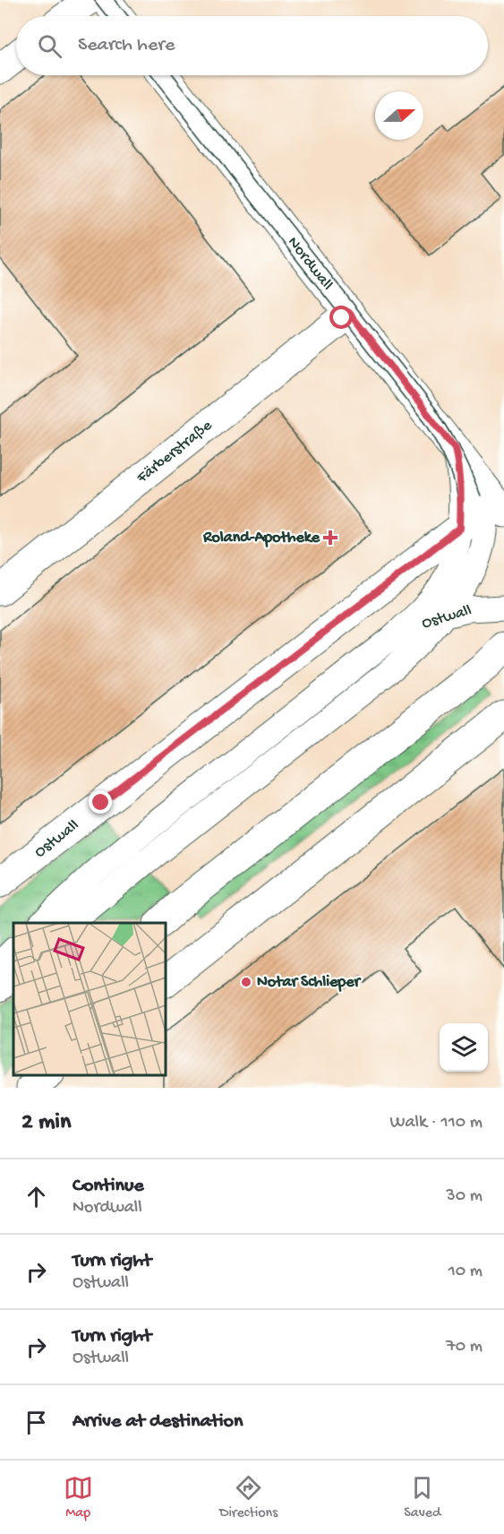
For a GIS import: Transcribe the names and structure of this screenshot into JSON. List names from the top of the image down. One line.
{"streets":{"street":["Nordwall","Färberstraße","Ostwall"]},"crossings":[["Nordwall","Färberstraße"],["Nordwall","Ostwall"]],"places":{"health":["Roland-Apotheke"],"other":["Notar Schlieper"]},"north":"right","page":{"search":"Search here","heading":["2 min","Walk · 110 m"],"list":[["Continue","Nordwall","30 m"],["Turn right","Ostwall","10 m"],["Turn right","Ostwall","70 m"],"Arrive at destination"],"nav":["Map","Directions","Saved"]}}
